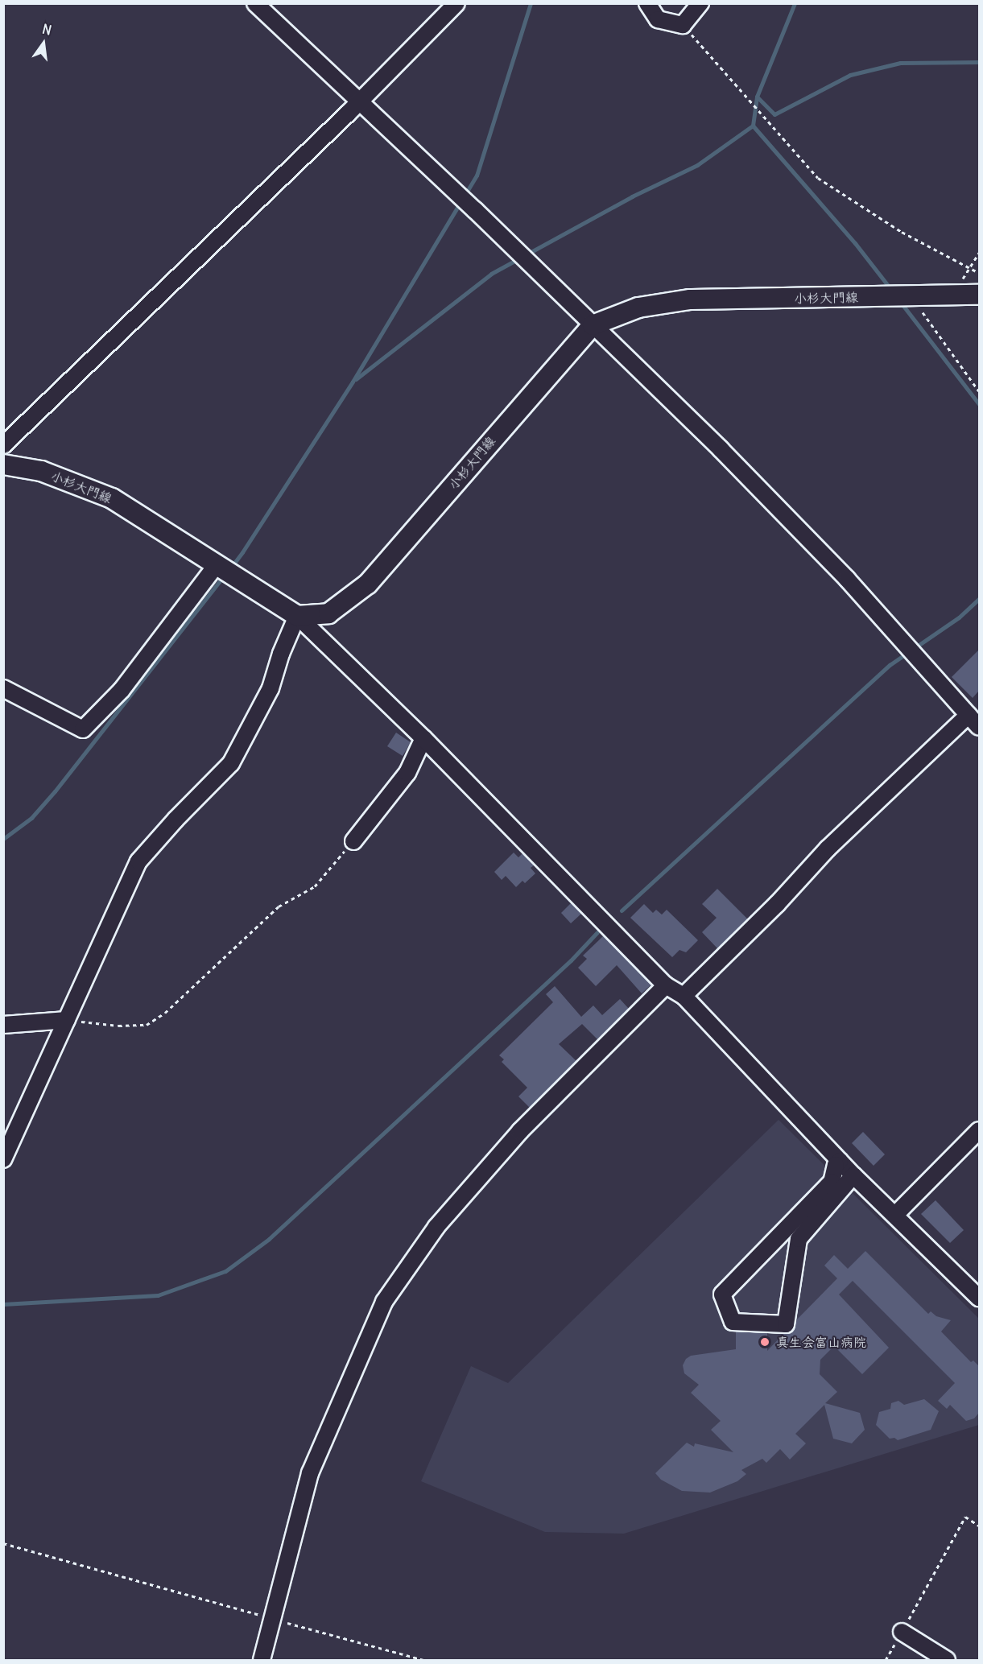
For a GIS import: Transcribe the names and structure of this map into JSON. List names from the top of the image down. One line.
{"streets":{"main road":["小杉大門線"]},"places":["真生会富山病院"],"north":"top"}
